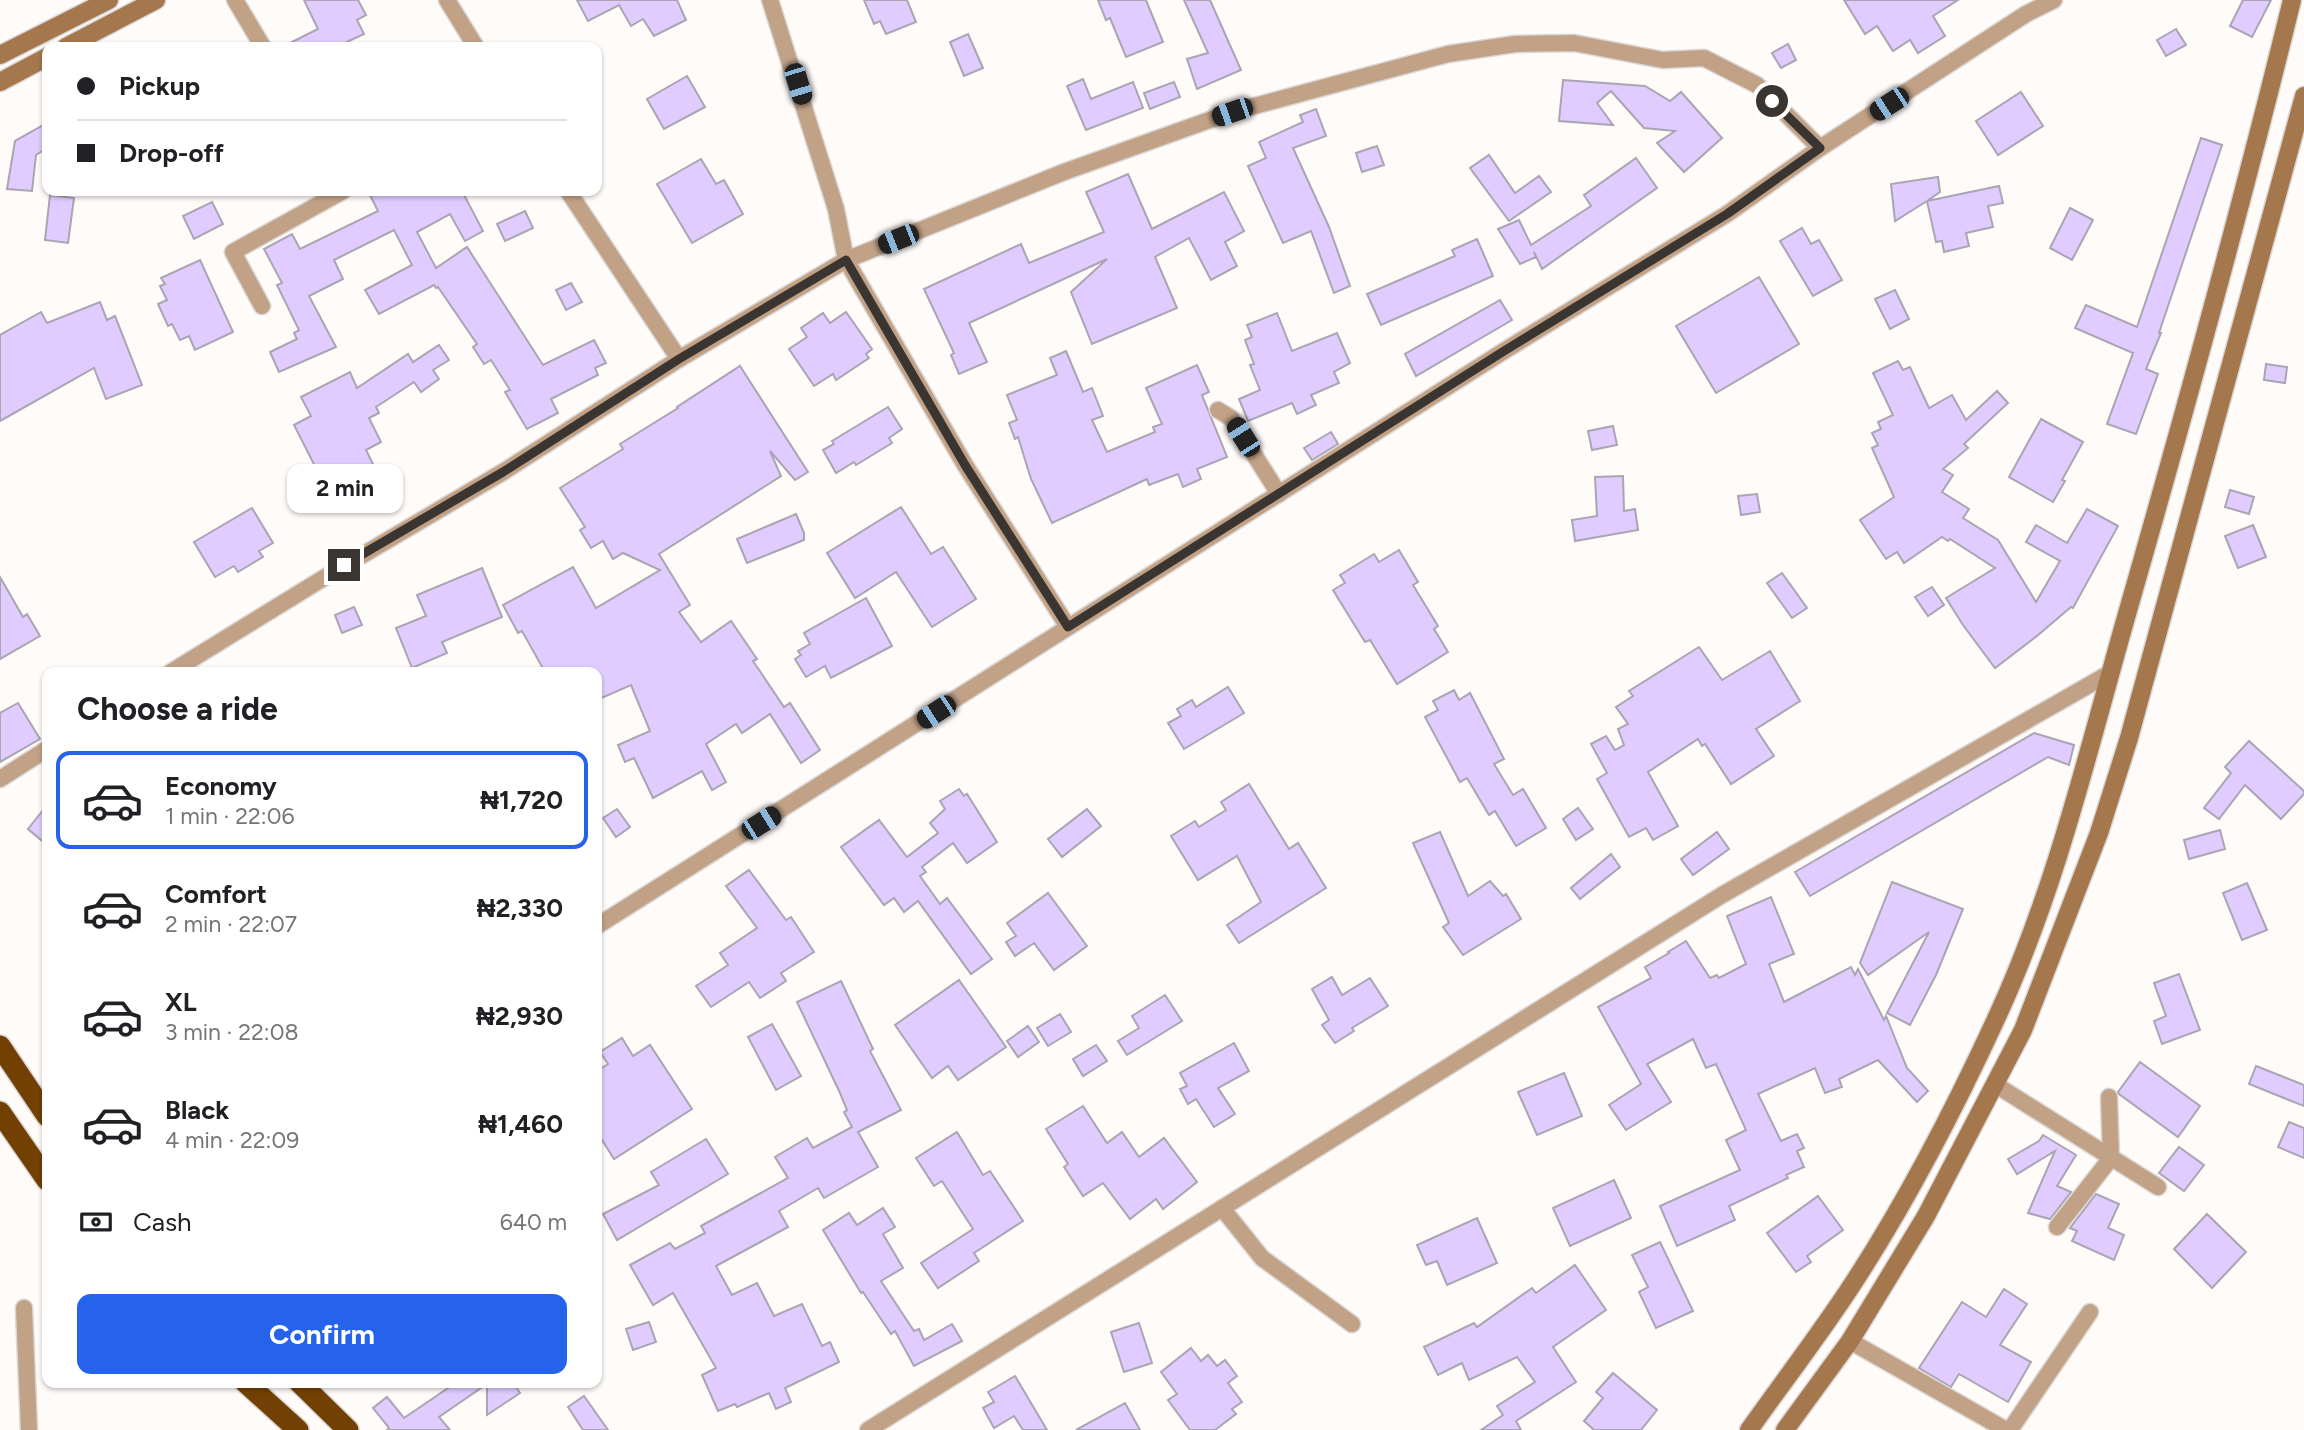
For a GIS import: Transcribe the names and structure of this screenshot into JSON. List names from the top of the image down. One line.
{"page":{"banner":["Pickup","Drop-off"],"bubble":"2 min","heading":"Choose a ride","list":[{"name":"Economy","note":"1 min · 22:06","value":"₦1,720"},{"name":"Comfort","note":"2 min · 22:07","value":"₦2,330"},{"name":"XL","note":"3 min · 22:08","value":"₦2,930"},{"name":"Black","note":"4 min · 22:09","value":"₦1,460"}],"pay":["Cash","640 m"],"buttons":"Confirm"}}
